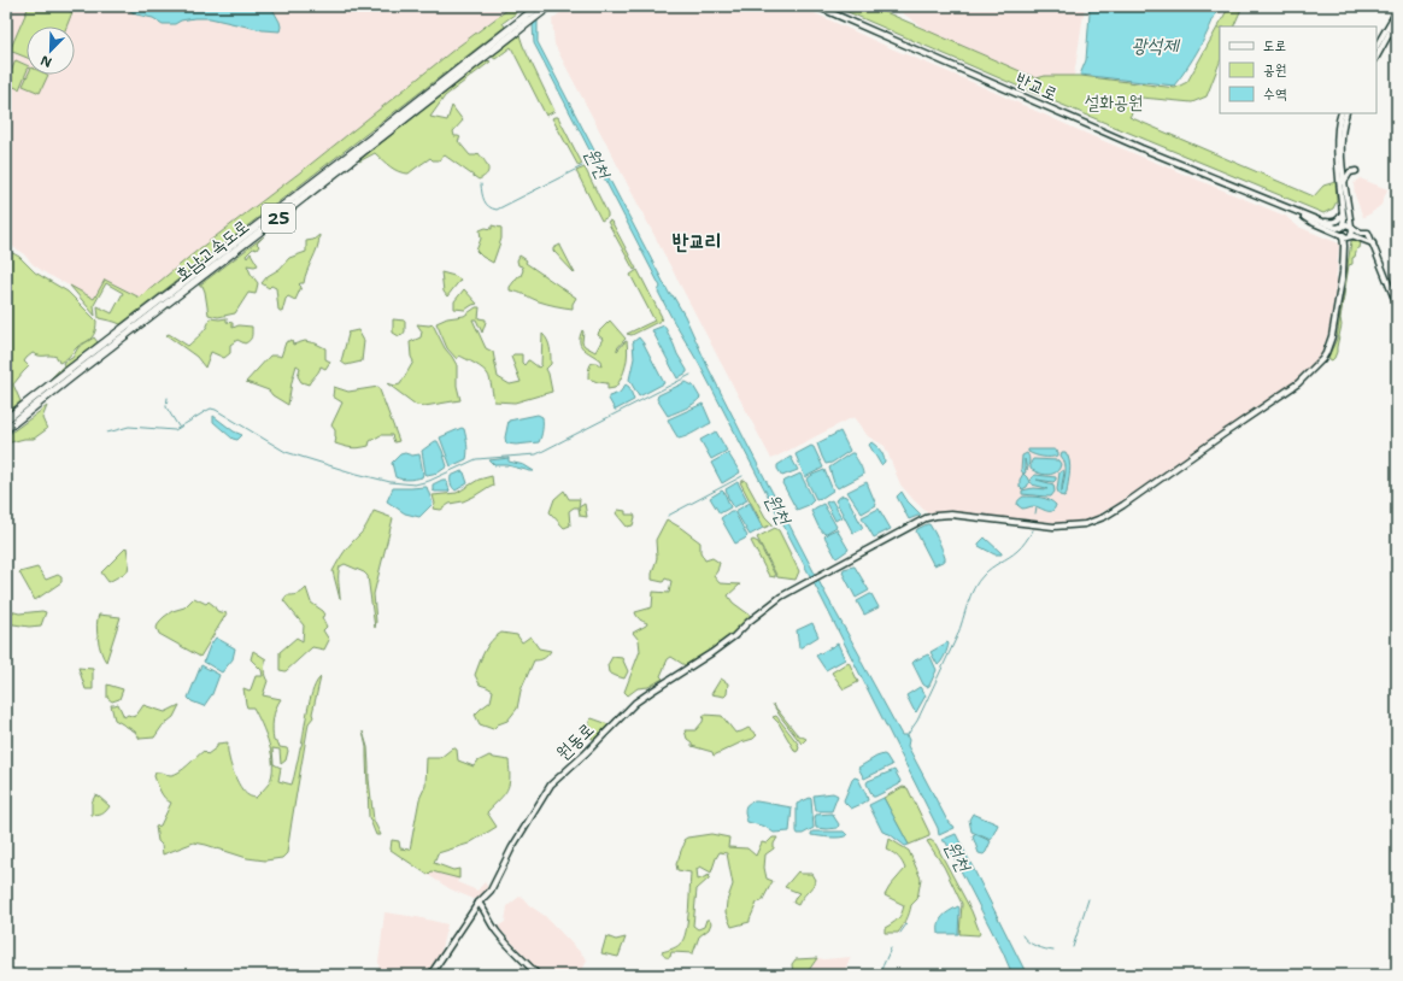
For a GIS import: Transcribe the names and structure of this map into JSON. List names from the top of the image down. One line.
{"streets":{"highway":["25","호남고속도로"],"street":["반교로","원동로"]},"districts":["반교리"],"water":["광석제","원천"],"parks":["설화공원"],"legend":["도로","공원","수역"],"north":"bottom left"}
